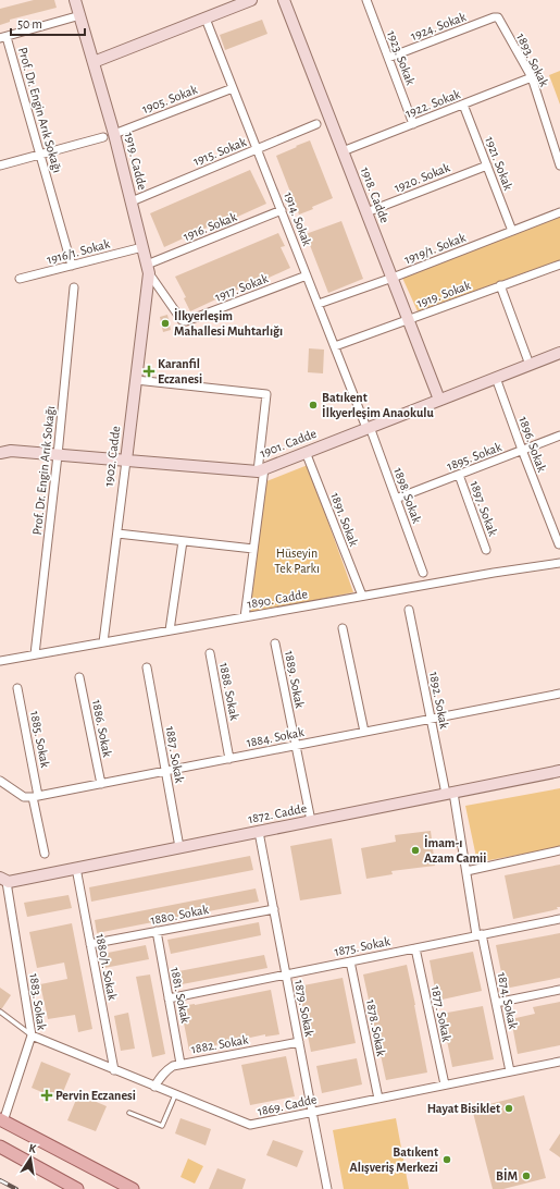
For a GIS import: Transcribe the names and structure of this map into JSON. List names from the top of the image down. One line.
{"streets":{"street":["1924. Sokak","1923. Sokak","1893. Sokak","1905. Sokak","1922. Sokak","Prof. Dr. Engin Arık Sokağı","1915. Sokak","1919. Cadde","1921. Sokak","1920. Sokak","1918. Cadde","1914. Sokak","1916. Sokak","1919/1. Sokak","1916/1. Sokak","1917. Sokak","1919. Sokak","1901. Cadde","1896. Sokak","1902. Cadde","1895. Sokak","1898. Sokak","1897. Sokak","1891. Sokak","1890. Cadde","1889. Sokak","1888. Sokak","1892. Sokak","1886. Sokak","1884. Sokak","1885. Sokak","1887. Sokak","1872. Cadde","1880. Sokak","1875. Sokak","1880/1. Sokak","1881. Sokak","1874. Sokak","1883. Sokak","1879. Sokak","1877. Sokak","1878. Sokak","1882. Sokak","1869. Cadde"]},"crossings":[["1924. Sokak","1923. Sokak"],["1924. Sokak","1893. Sokak"],["1923. Sokak","1922. Sokak"],["1893. Sokak","1922. Sokak"],["1905. Sokak","Prof. Dr. Engin Arık Sokağı"],["1905. Sokak","1919. Cadde"],["1905. Sokak","1914. Sokak"],["1922. Sokak","1921. Sokak"],["1922. Sokak","1918. Cadde"],["Prof. Dr. Engin Arık Sokağı","1916/1. Sokak"],["Prof. Dr. Engin Arık Sokağı","1901. Cadde"],["Prof. Dr. Engin Arık Sokağı","1890. Cadde"],["1915. Sokak","1919. Cadde"],["1915. Sokak","1914. Sokak"],["1919. Cadde","1916. Sokak"],["1919. Cadde","1916/1. Sokak"],["1919. Cadde","1917. Sokak"],["1919. Cadde","1902. Cadde"],["1921. Sokak","1920. Sokak"],["1921. Sokak","1919/1. Sokak"],["1920. Sokak","1918. Cadde"],["1918. Cadde","1919/1. Sokak"],["1918. Cadde","1919. Sokak"],["1918. Cadde","1901. Cadde"],["1914. Sokak","1916. Sokak"],["1914. Sokak","1919/1. Sokak"],["1914. Sokak","1917. Sokak"],["1914. Sokak","1919. Sokak"],["1914. Sokak","1901. Cadde"],["1914. Sokak","1898. Sokak"],["1916. Sokak","1902. Cadde"],["1901. Cadde","1896. Sokak"],["1901. Cadde","1902. Cadde"],["1901. Cadde","1898. Sokak"],["1901. Cadde","1891. Sokak"],["1896. Sokak","1895. Sokak"],["1902. Cadde","1890. Cadde"],["1895. Sokak","1898. Sokak"],["1895. Sokak","1897. Sokak"],["1891. Sokak","1890. Cadde"],["1889. Sokak","1884. Sokak"],["1889. Sokak","1872. Cadde"],["1888. Sokak","1884. Sokak"],["1892. Sokak","1884. Sokak"],["1892. Sokak","1872. Cadde"],["1892. Sokak","1874. Sokak"],["1886. Sokak","1884. Sokak"],["1884. Sokak","1885. Sokak"],["1884. Sokak","1887. Sokak"],["1887. Sokak","1872. Cadde"],["1872. Cadde","1880/1. Sokak"],["1872. Cadde","1874. Sokak"],["1872. Cadde","1883. Sokak"],["1872. Cadde","1879. Sokak"],["1880. Sokak","1880/1. Sokak"],["1880. Sokak","1881. Sokak"],["1880. Sokak","1879. Sokak"],["1875. Sokak","1881. Sokak"],["1875. Sokak","1874. Sokak"],["1875. Sokak","1879. Sokak"],["1875. Sokak","1877. Sokak"],["1875. Sokak","1878. Sokak"],["1880/1. Sokak","1869. Cadde"],["1881. Sokak","1882. Sokak"],["1874. Sokak","1869. Cadde"],["1883. Sokak","1869. Cadde"],["1879. Sokak","1882. Sokak"],["1879. Sokak","1869. Cadde"],["1877. Sokak","1869. Cadde"],["1878. Sokak","1869. Cadde"],["1882. Sokak","1869. Cadde"]],"parks":["Hüseyin Tek Parkı"],"places":{"other":["İlkyerleşim Mahallesi Muhtarlığı","Batıkent İlkyerleşim Anaokulu","İmam-ı Azam Camii","Hayat Bisiklet","Batıkent Alışveriş Merkezi","BİM"],"health":["Karanfil Eczanesi","Pervin Eczanesi"]},"scale_bar":"50 m","north":"top"}
